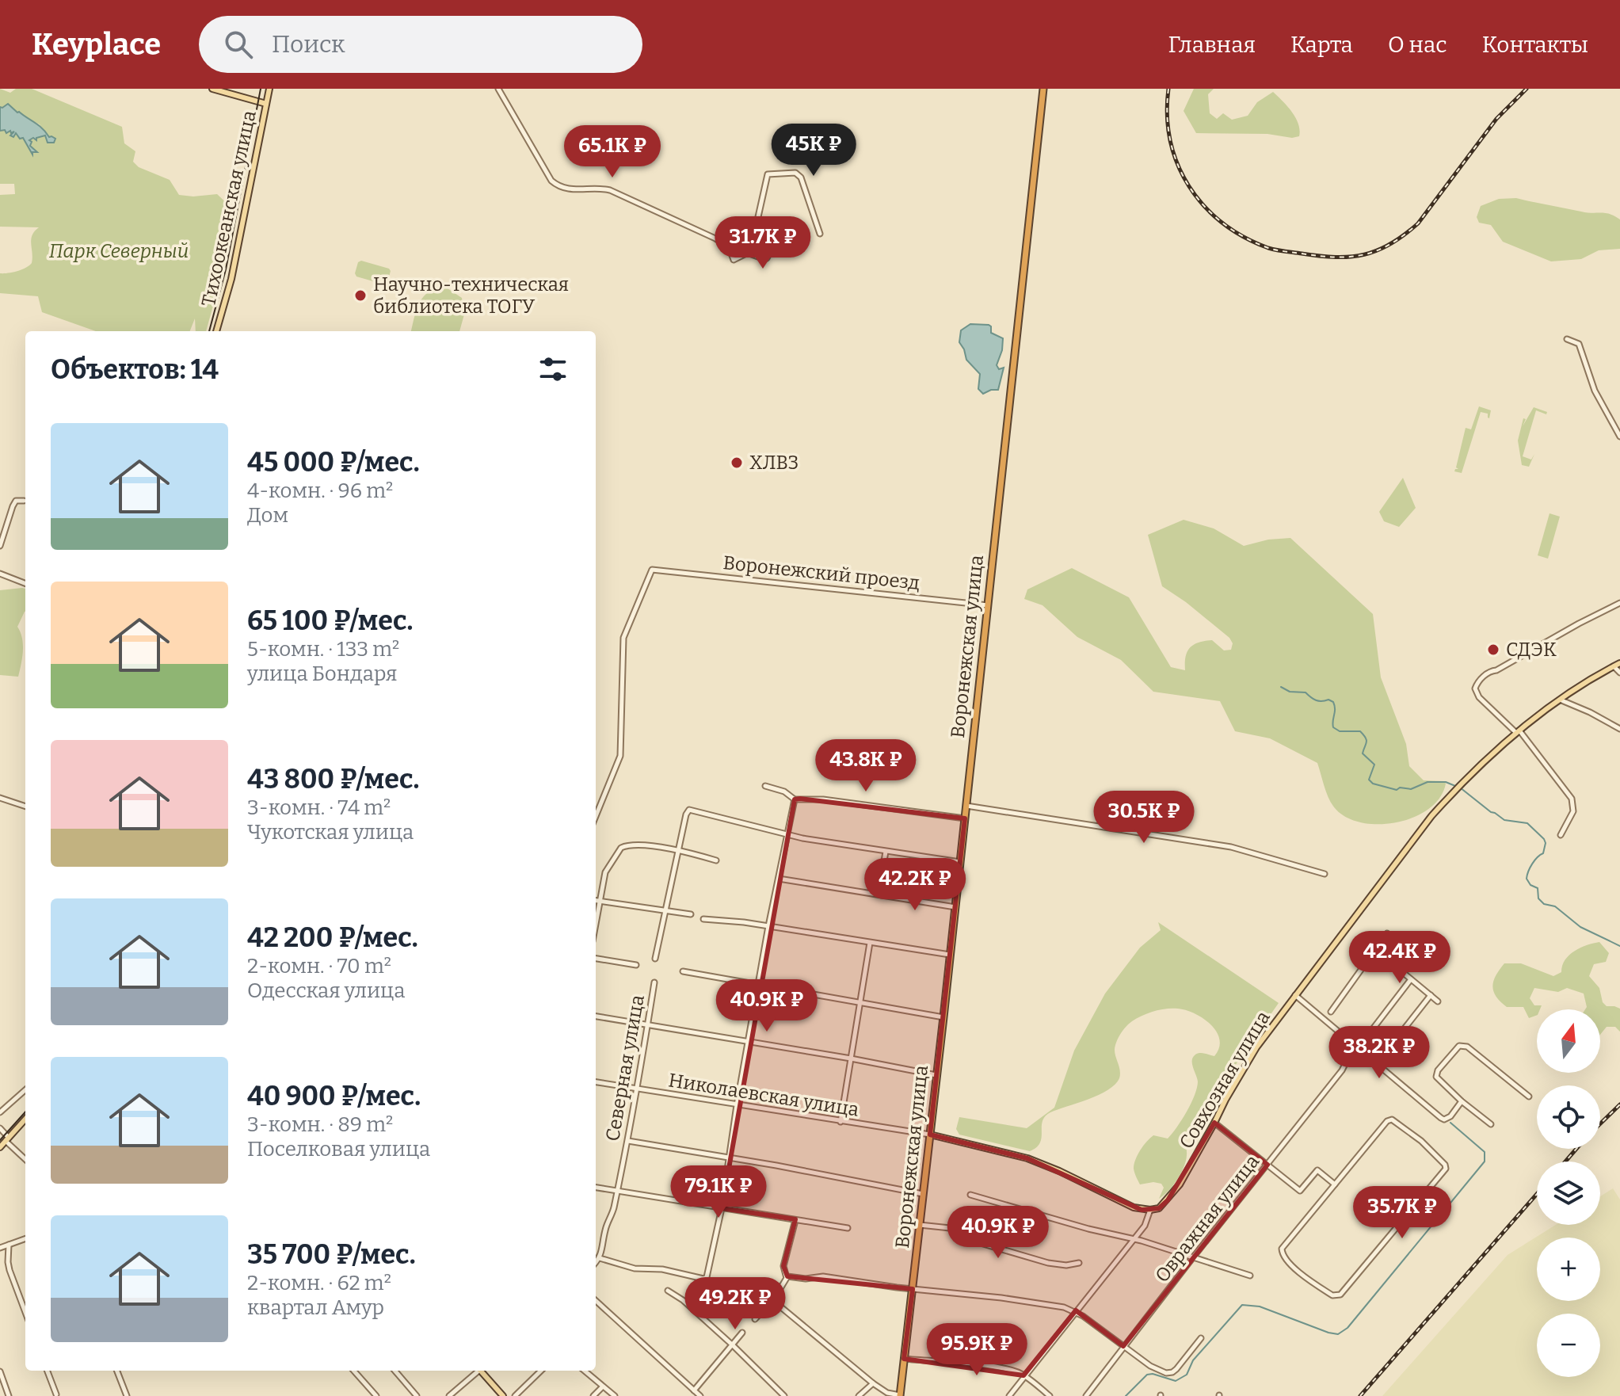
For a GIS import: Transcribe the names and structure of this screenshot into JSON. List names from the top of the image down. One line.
{"streets":{"highway":["Воронежская улица"],"main road":["Тихоокеанская улица","Совхозная улица"],"street":["Воронежский проезд","Северная улица","Николаевская улица","Овражная улица"]},"crossings":[["Воронежский проезд","Воронежская улица"],["Воронежская улица","Николаевская улица"],["Северная улица","Николаевская улица"]],"parks":["Парк Северный"],"places":["Научно-техническая библиотека ТОГУ","ХЛВЗ","СДЭК"],"north":"top","page":{"header":"Keyplace","search":"Поиск","nav":["Главная","Карта","О нас","Контакты"],"price":["45K ₽","65.1K ₽","31.7K ₽","43.8K ₽","30.5K ₽","42.2K ₽","42.4K ₽","40.9K ₽","38.2K ₽","79.1K ₽","35.7K ₽","40.9K ₽","49.2K ₽","95.9K ₽"],"heading":"Объектов: 14","list":[{"name":"45 000 ₽/мес.","note":"4-комн. · 96 m² · Дом"},{"name":"65 100 ₽/мес.","note":"5-комн. · 133 m² · улица Бондаря"},{"name":"43 800 ₽/мес.","note":"3-комн. · 74 m² · Чукотская улица"},{"name":"42 200 ₽/мес.","note":"2-комн. · 70 m² · Одесская улица"},{"name":"40 900 ₽/мес.","note":"3-комн. · 89 m² · Поселковая улица"},{"name":"35 700 ₽/мес.","note":"2-комн. · 62 m² · квартал Амур"}],"map_buttons":["+","−"]}}
